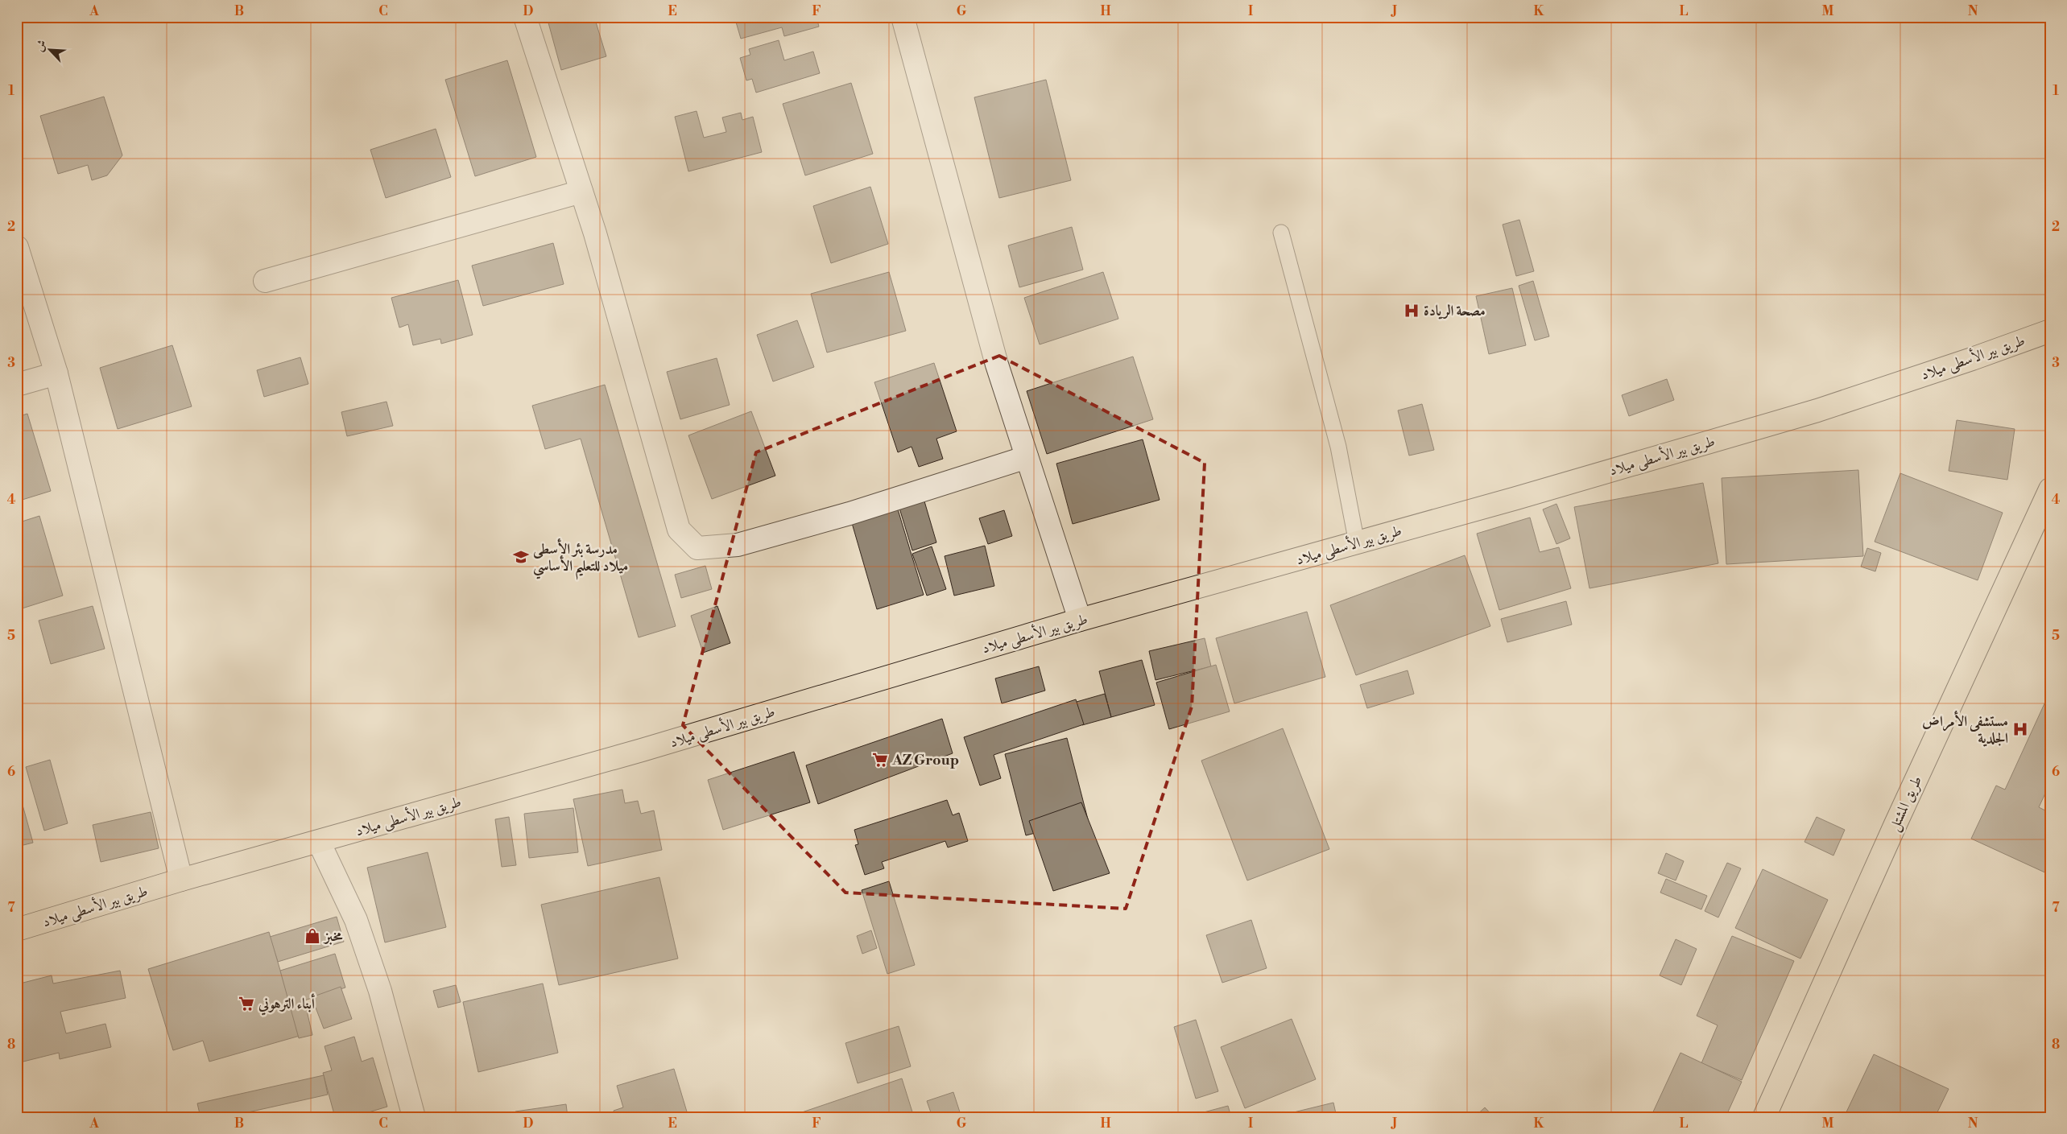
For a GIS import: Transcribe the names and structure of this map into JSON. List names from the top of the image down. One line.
{"streets":{"main road":["طريق بير الأسطى ميلاد","طريق المشتل"]},"places":{"hospital":["مصحة الريادة","مستشفى الأمراض الجلدية"],"school or university":["مدرسة بئر الأسطى ميلاد للتعليم الأساسي"],"supermarket":["AZ Group","أبناء الترهوني"],"shop":["مخبز"]},"north":"top left","grid":{"columns":["A","B","C","D","E","F","G","H","I","J","K","L","M","N"],"rows":["1","2","3","4","5","6","7","8"]}}
